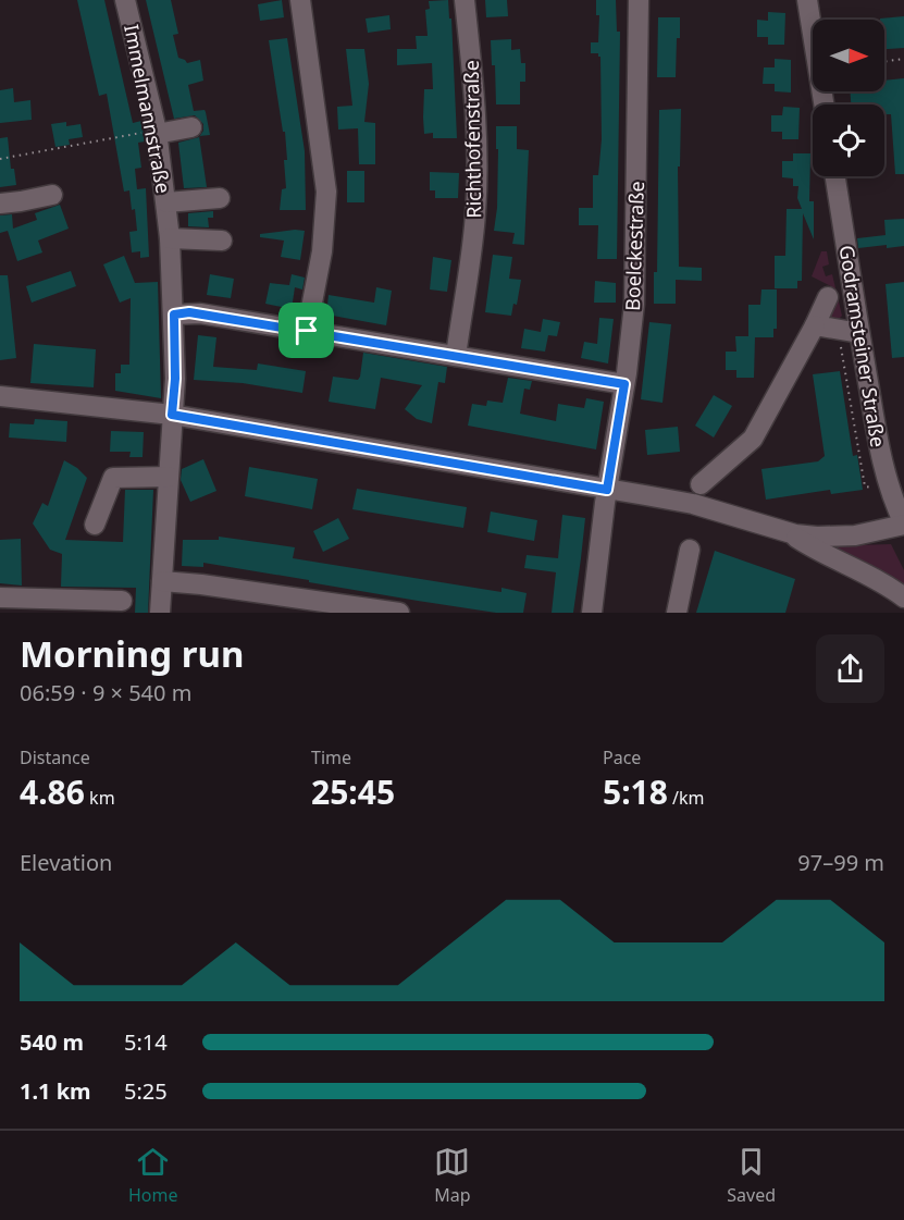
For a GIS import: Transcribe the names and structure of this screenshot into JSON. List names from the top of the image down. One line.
{"streets":{"street":["Immelmannstraße","Richthofenstraße","Boelckestraße","Godramsteiner Straße"]},"north":"right","page":{"heading":["Morning run","06:59 · 9 × 540 m"],"stats":[["Distance","4.86 km"],["Time","25:45"],["Pace","5:18 /km"]],"chart":["Elevation","97–99 m"],"list":[{"name":"540 m","note":"5:14"},{"name":"1.1 km","note":"5:25"}],"tabs":["Home","Map","Saved"]}}
